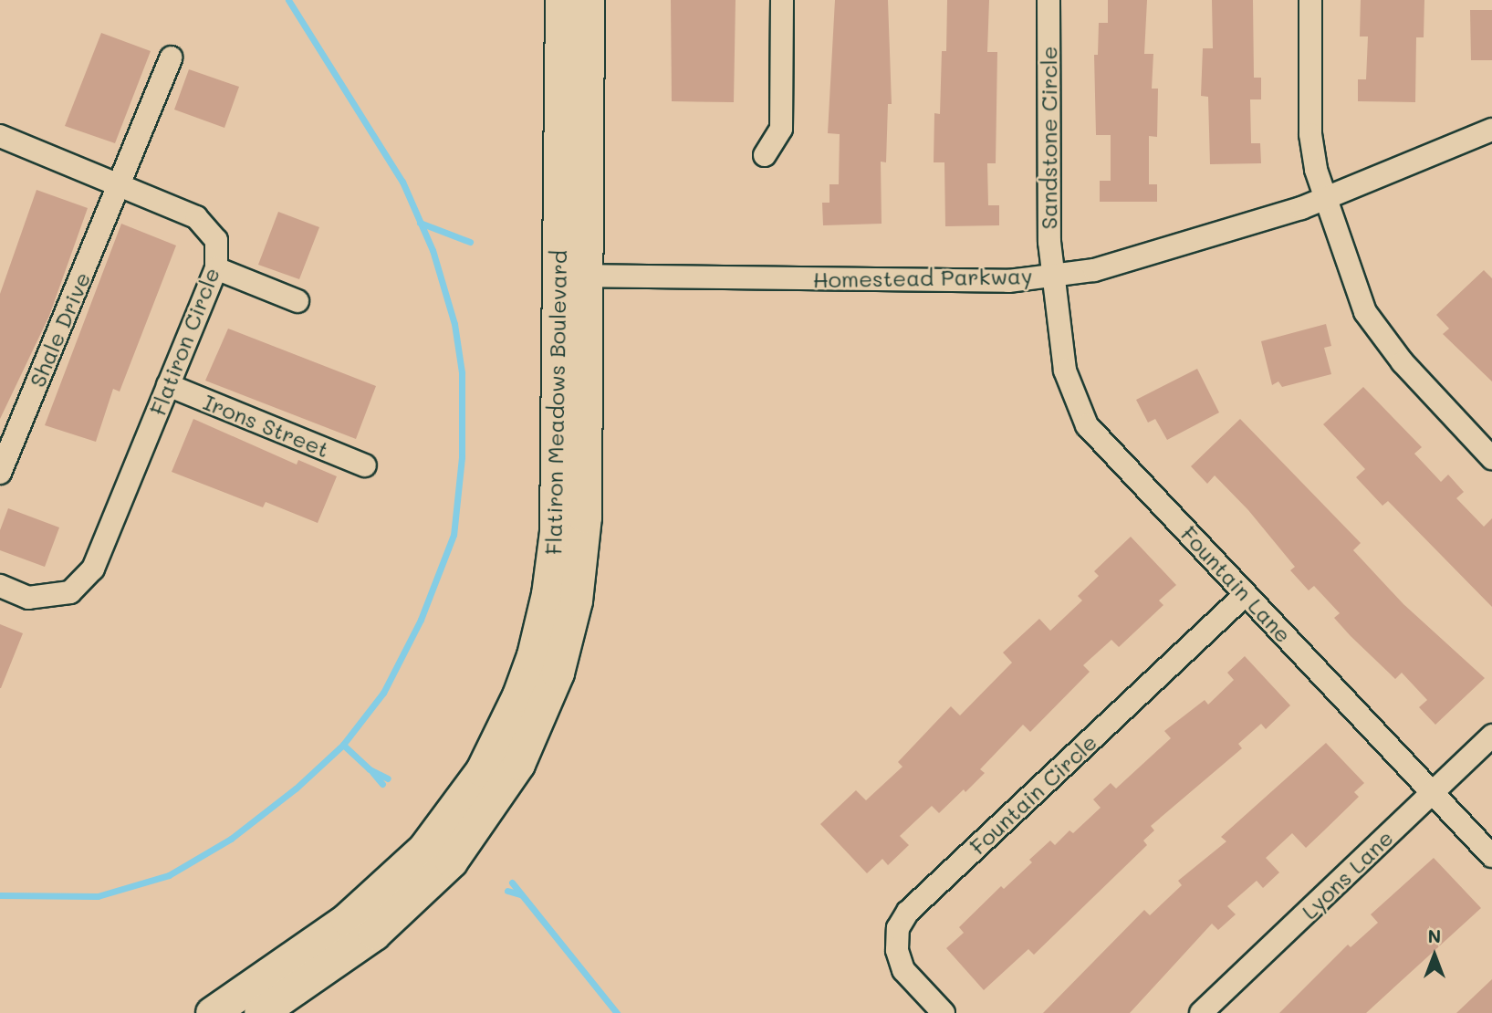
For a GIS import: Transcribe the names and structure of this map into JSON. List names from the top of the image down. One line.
{"streets":{"street":["Sandstone Circle","Homestead Parkway","Shale Drive","Flatiron Circle","Flatiron Meadows Boulevard","Irons Street","Fountain Lane","Fountain Circle","Lyons Lane"]},"crossings":[["Sandstone Circle","Homestead Parkway"],["Sandstone Circle","Fountain Lane"],["Homestead Parkway","Flatiron Meadows Boulevard"],["Homestead Parkway","Fountain Lane"],["Shale Drive","Flatiron Circle"],["Flatiron Circle","Irons Street"],["Fountain Lane","Fountain Circle"],["Fountain Lane","Lyons Lane"]],"north":"top"}
